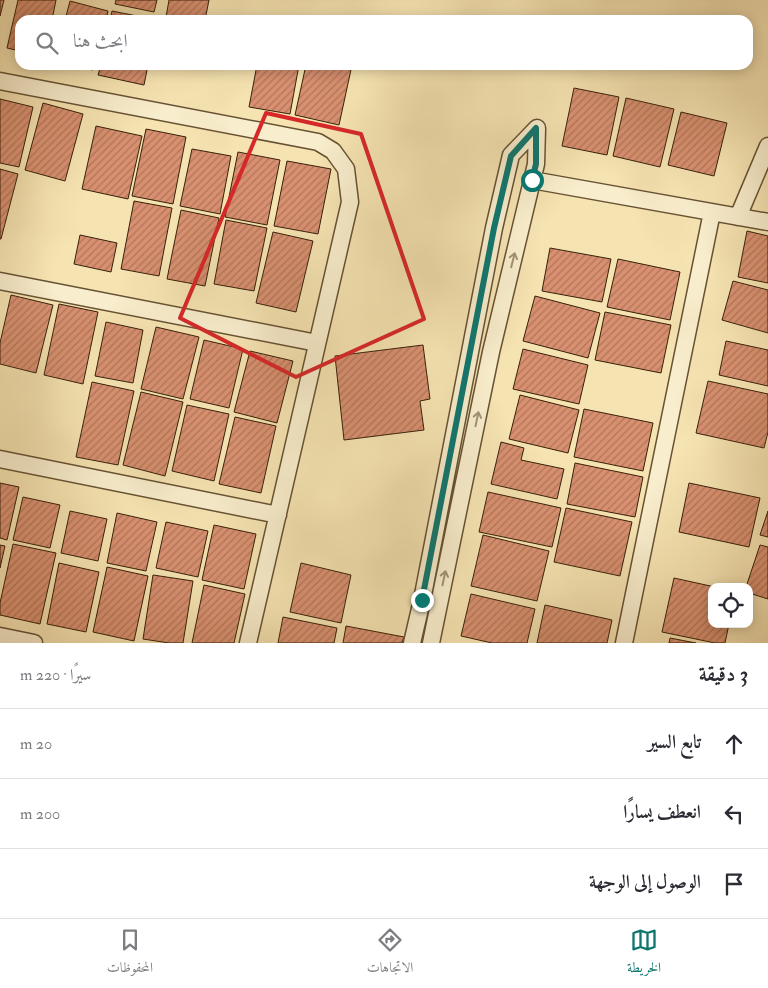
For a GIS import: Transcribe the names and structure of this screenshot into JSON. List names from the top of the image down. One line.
{"page":{"search":"ابحث هنا","heading":["3 دقيقة","سيرًا · 220 m"],"list":[["تابع السير","20 m"],["انعطف يسارًا","200 m"],"الوصول إلى الوجهة"],"nav":["الخريطة","الاتجاهات","المحفوظات"]}}
